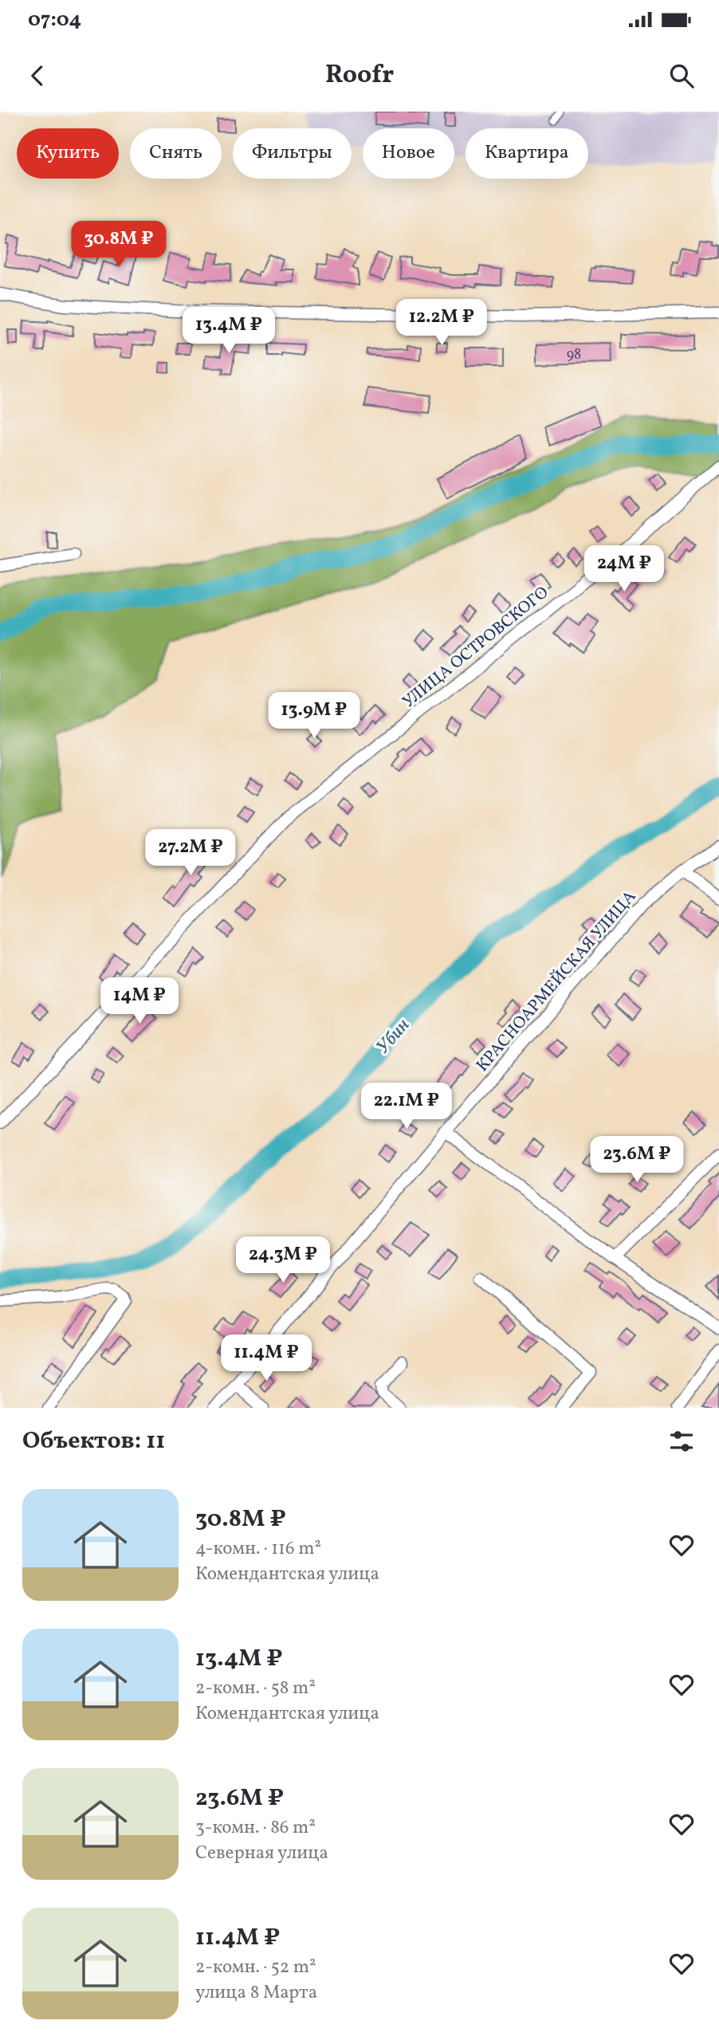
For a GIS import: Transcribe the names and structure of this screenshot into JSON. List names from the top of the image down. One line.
{"streets":{"street":["УЛИЦА ОСТРОВСКОГО","КРАСНОАРМЕЙСКАЯ УЛИЦА"]},"water":["Убин"],"house_numbers":["98"],"page":{"status":"07:04","header":"Roofr","chip":["Купить","Снять","Фильтры","Новое","Квартира"],"price":["30.8M ₽","12.2M ₽","13.4M ₽","24M ₽","13.9M ₽","27.2M ₽","14M ₽","22.1M ₽","23.6M ₽","24.3M ₽","11.4M ₽"],"heading":"Объектов: 11","list":[{"name":"30.8M ₽","note":"4-комн. · 116 m² · Комендантская улица"},{"name":"13.4M ₽","note":"2-комн. · 58 m² · Комендантская улица"},{"name":"23.6M ₽","note":"3-комн. · 86 m² · Северная улица"},{"name":"11.4M ₽","note":"2-комн. · 52 m² · улица 8 Марта"}]}}
